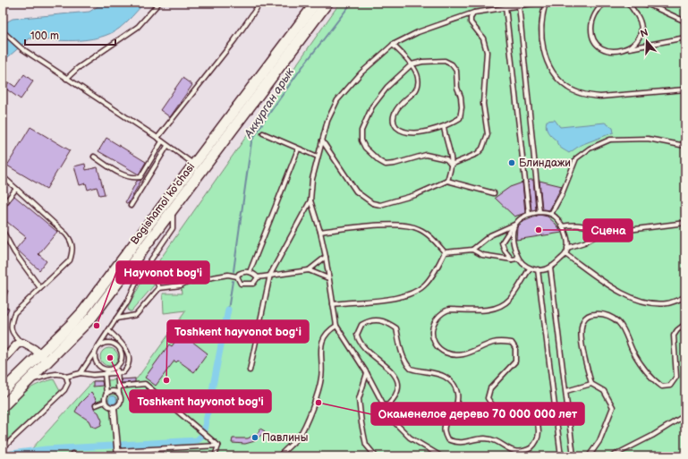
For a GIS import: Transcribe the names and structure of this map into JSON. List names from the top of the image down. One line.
{"streets":{"main road":["Bogishamol ko'chasi"]},"water":["Аккурган арык"],"places":["Блиндажи","Сцена","Hayvonot bog'i","Toshkent hayvonot bog'i","Toshkent hayvonot bogʻi","Окаменелое дерево 70 000 000 лет","Павлины"],"scale_bar":"100 m","north":"top"}
